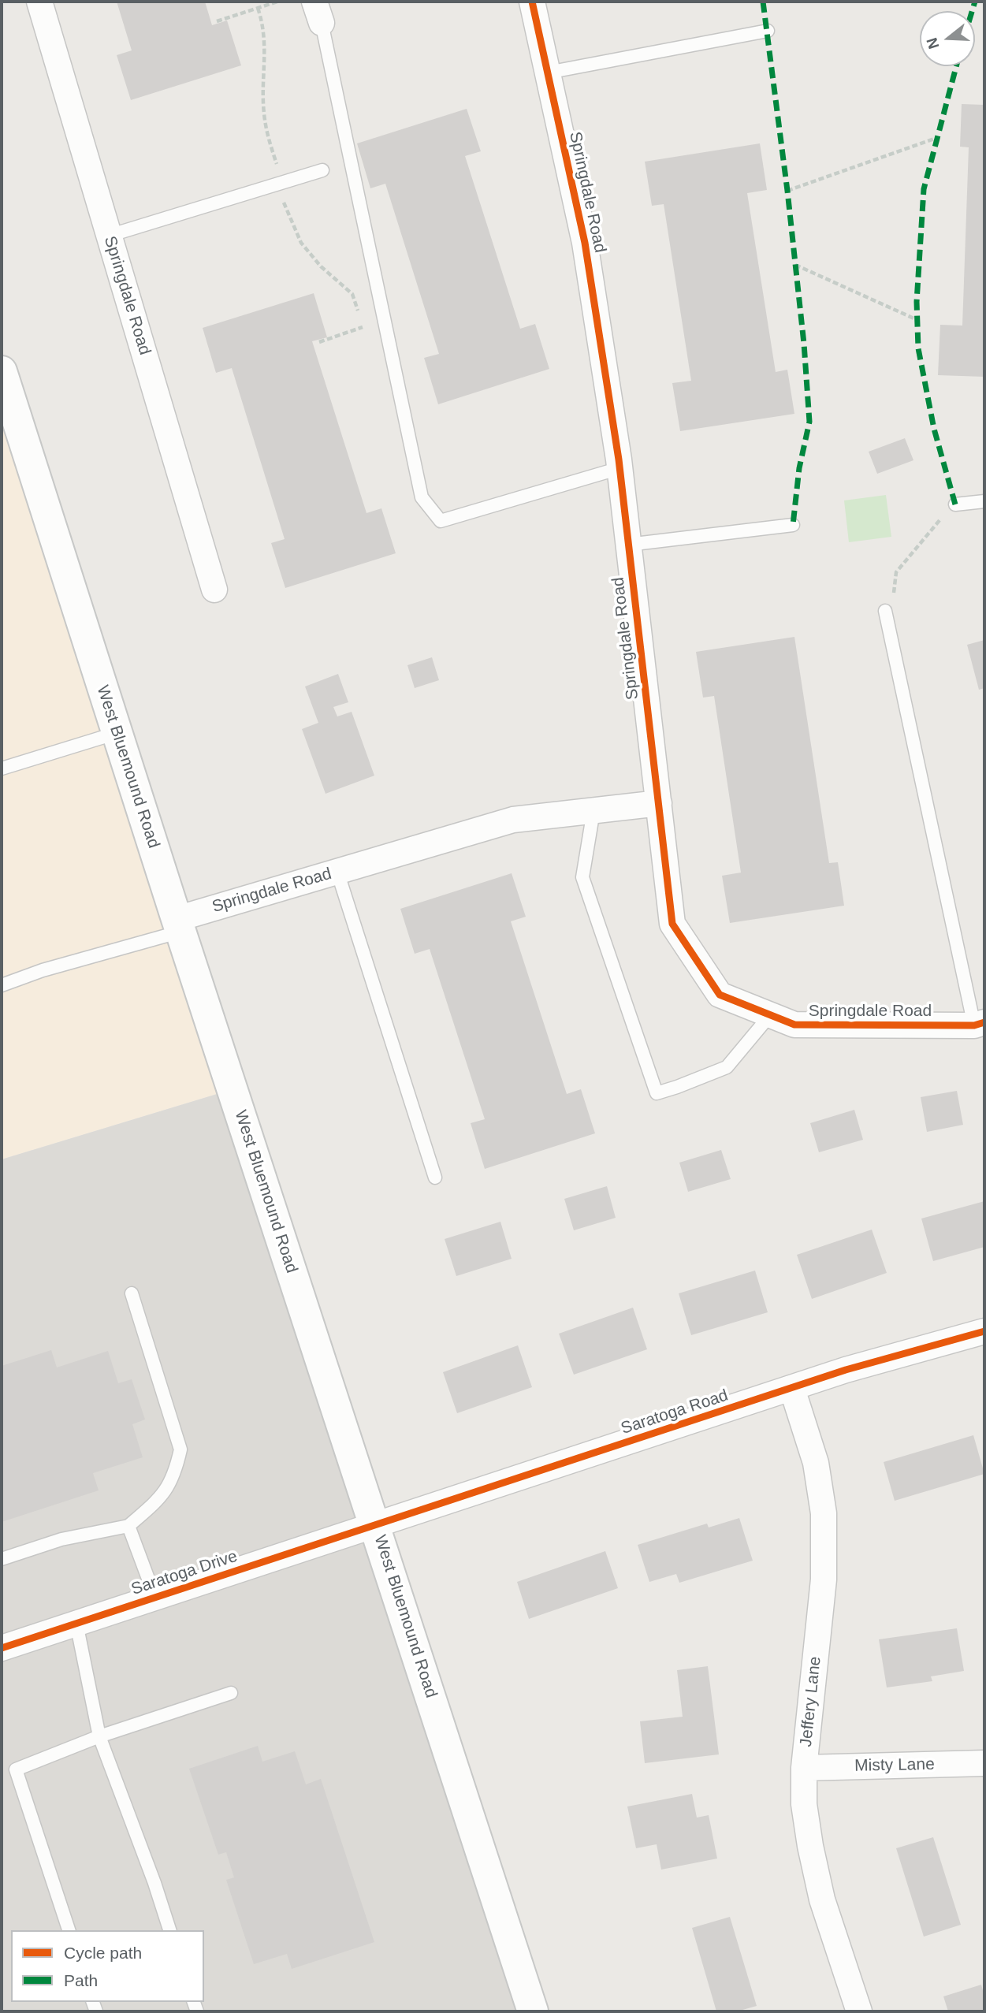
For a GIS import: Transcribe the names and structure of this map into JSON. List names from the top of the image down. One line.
{"streets":{"main road":["West Bluemound Road"],"street":["Springdale Road","Saratoga Road","Saratoga Drive","Jeffery Lane","Misty Lane"]},"crossings":[["Springdale Road","West Bluemound Road"],["West Bluemound Road","Saratoga Road"],["West Bluemound Road","Saratoga Drive"],["Saratoga Road","Saratoga Drive"],["Saratoga Road","Jeffery Lane"],["Jeffery Lane","Misty Lane"]],"legend":["Cycle path","Path"],"north":"left"}
